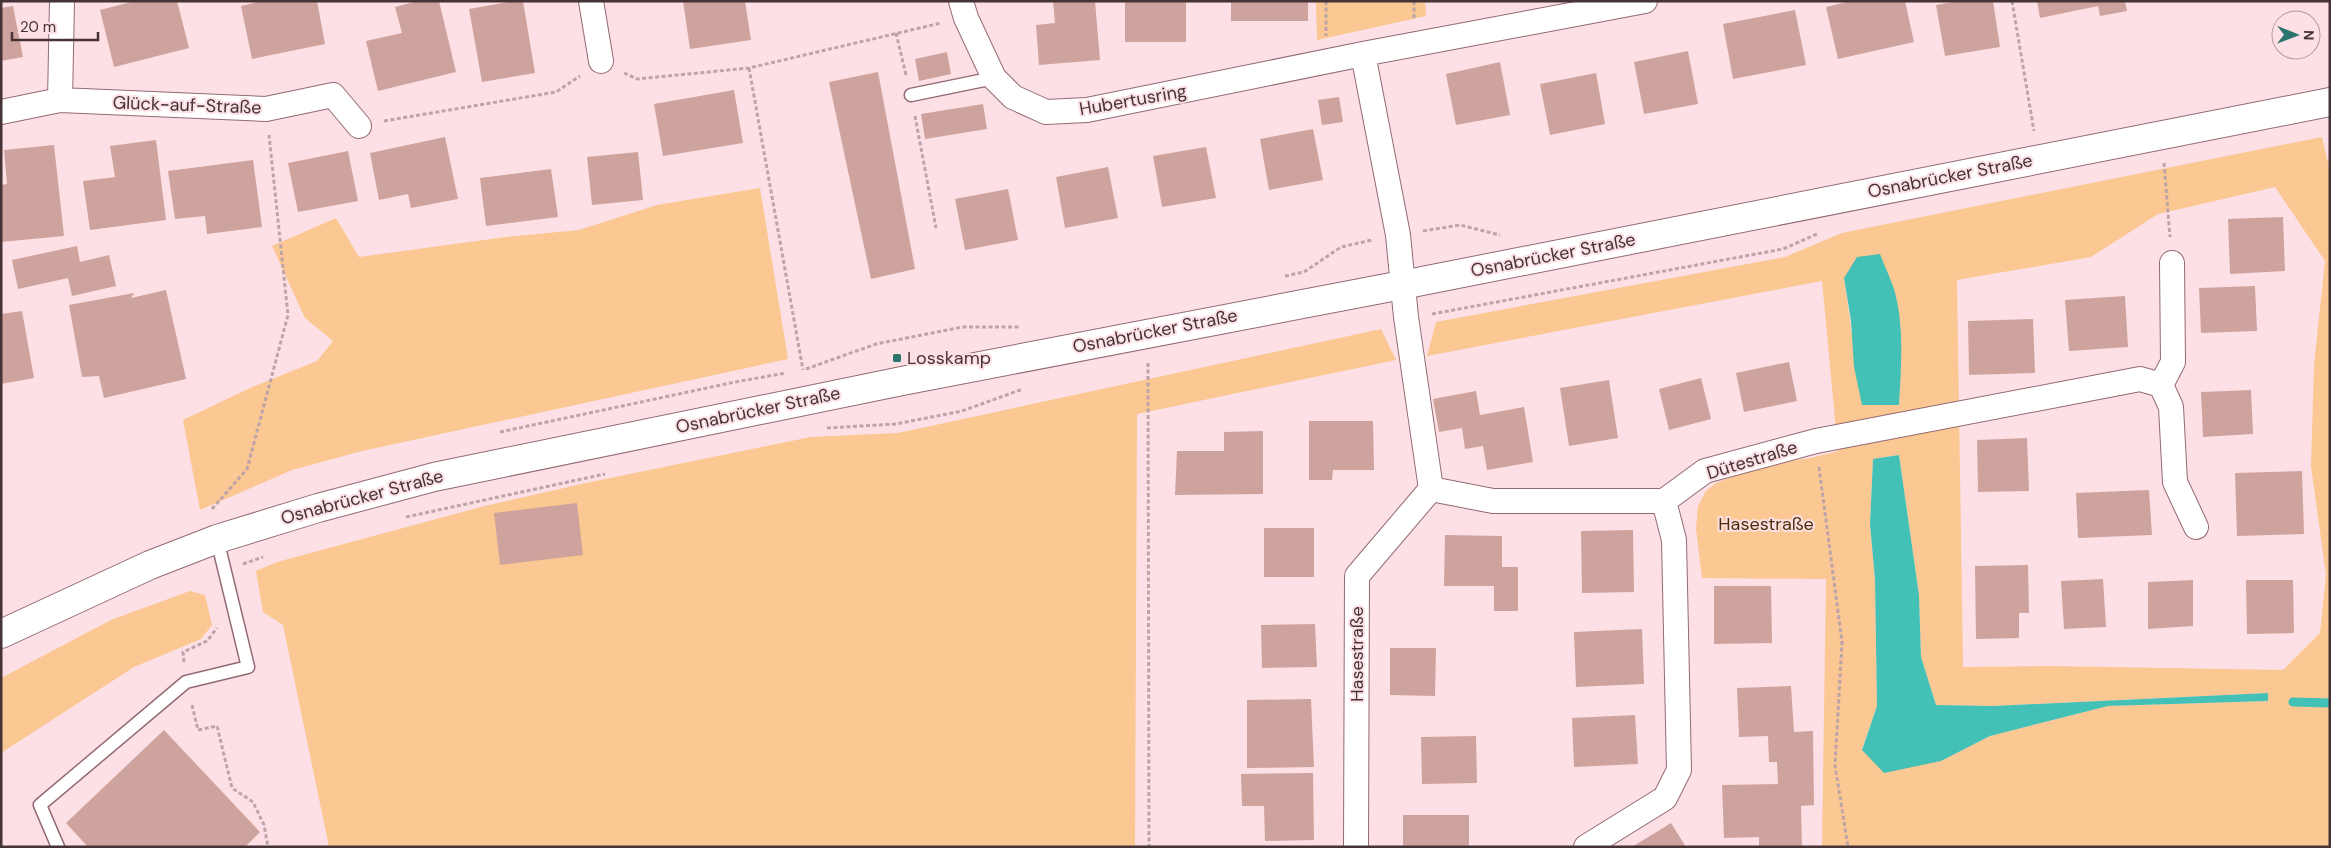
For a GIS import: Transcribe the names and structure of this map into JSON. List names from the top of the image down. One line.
{"streets":{"street":["Hubertusring","Glück-auf-Straße","Osnabrücker Straße","Dütestraße","Hasestraße"]},"parks":["Hasestraße"],"places":{"transit":["Losskamp"]},"scale_bar":"20 m","north":"right"}
